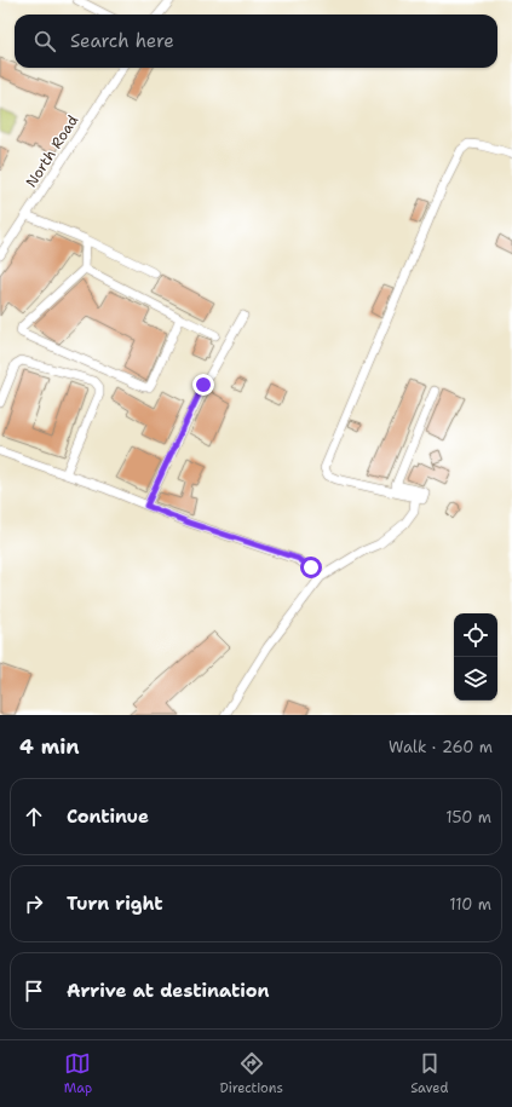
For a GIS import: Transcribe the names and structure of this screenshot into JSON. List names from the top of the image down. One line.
{"streets":{"street":["North Road"]},"page":{"search":"Search here","heading":["4 min","Walk · 260 m"],"list":[["Continue","150 m"],["Turn right","110 m"],"Arrive at destination"],"nav":["Map","Directions","Saved"]}}
